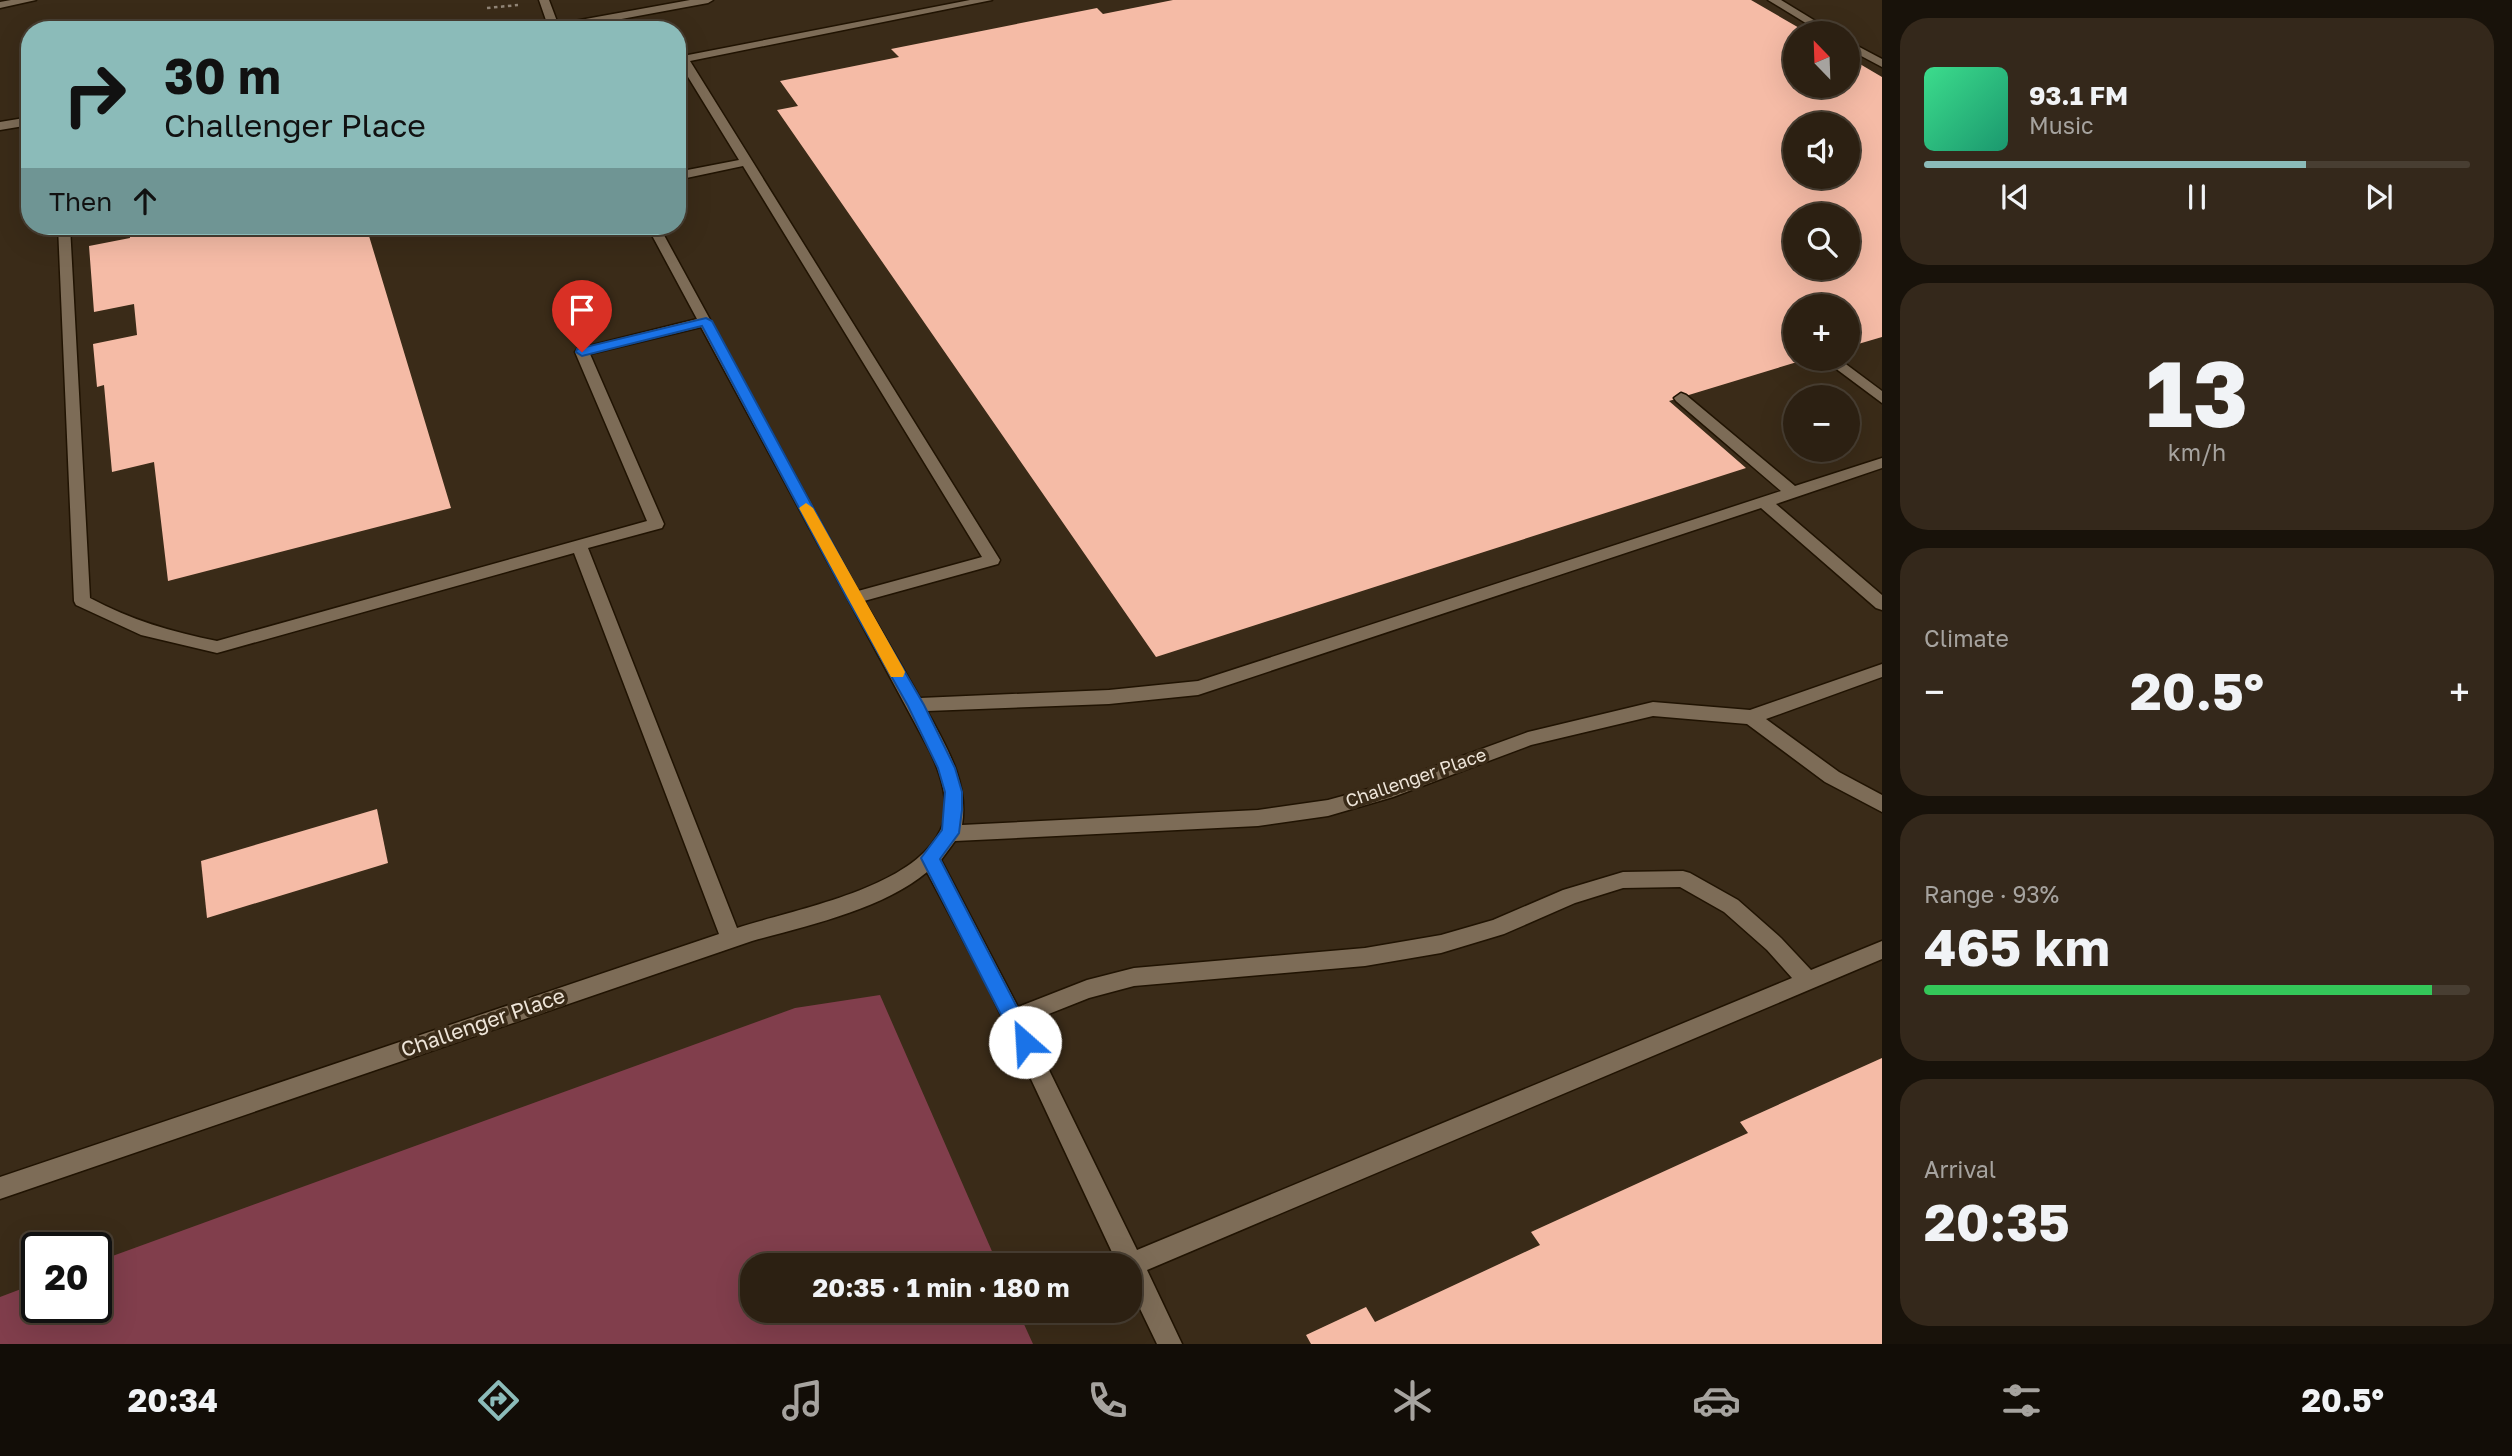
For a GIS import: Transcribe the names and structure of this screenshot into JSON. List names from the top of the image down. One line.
{"streets":{"street":["Challenger Place"]},"north":"top left","page":{"map_buttons":["+","−"],"turn":["30 m","Challenger Place"],"song":["93.1 FM","Music"],"then":"Then","tile":[["13","km/h"],"Climate",["Range · 93%","465 km"],["Arrival","20:35"]],"heat":["−","20.5°","+"],"limit":"20","trip":"20:35 · 1 min · 180 m","tabs":["20:34","20.5°"]}}
